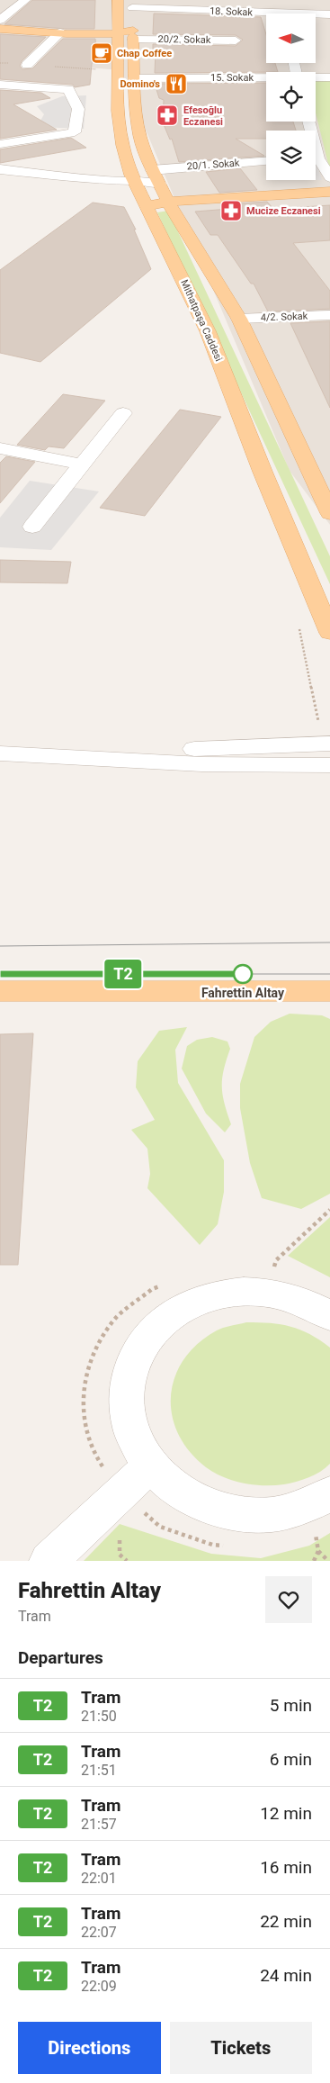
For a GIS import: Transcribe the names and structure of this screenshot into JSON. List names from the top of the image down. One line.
{"streets":{"main road":["Mithatpaşa Caddesi"],"street":["18. Sokak","20/2. Sokak","15. Sokak","20/1. Sokak","4/2. Sokak"]},"crossings":[["18. Sokak","Mithatpaşa Caddesi"],["20/2. Sokak","Mithatpaşa Caddesi"],["15. Sokak","Mithatpaşa Caddesi"],["20/1. Sokak","Mithatpaşa Caddesi"],["4/2. Sokak","Mithatpaşa Caddesi"]],"places":{"cafe":["Chap Coffee"],"restaurant":["Domino's"],"pharmacy":["Efesoğlu Eczanesi","Mucize Eczanesi"],"other":["Fahrettin Altay"]},"lines":["tram line T2"],"north":"left","page":{"on_map":"T2","heading":[["Fahrettin Altay","Tram"],"Departures"],"list":[{"mark":"T2","name":"Tram","note":"21:50","value":"5 min"},{"mark":"T2","name":"Tram","note":"21:51","value":"6 min"},{"mark":"T2","name":"Tram","note":"21:57","value":"12 min"},{"mark":"T2","name":"Tram","note":"22:01","value":"16 min"},{"mark":"T2","name":"Tram","note":"22:07","value":"22 min"},{"mark":"T2","name":"Tram","note":"22:09","value":"24 min"}],"buttons":["Directions","Tickets"]}}
